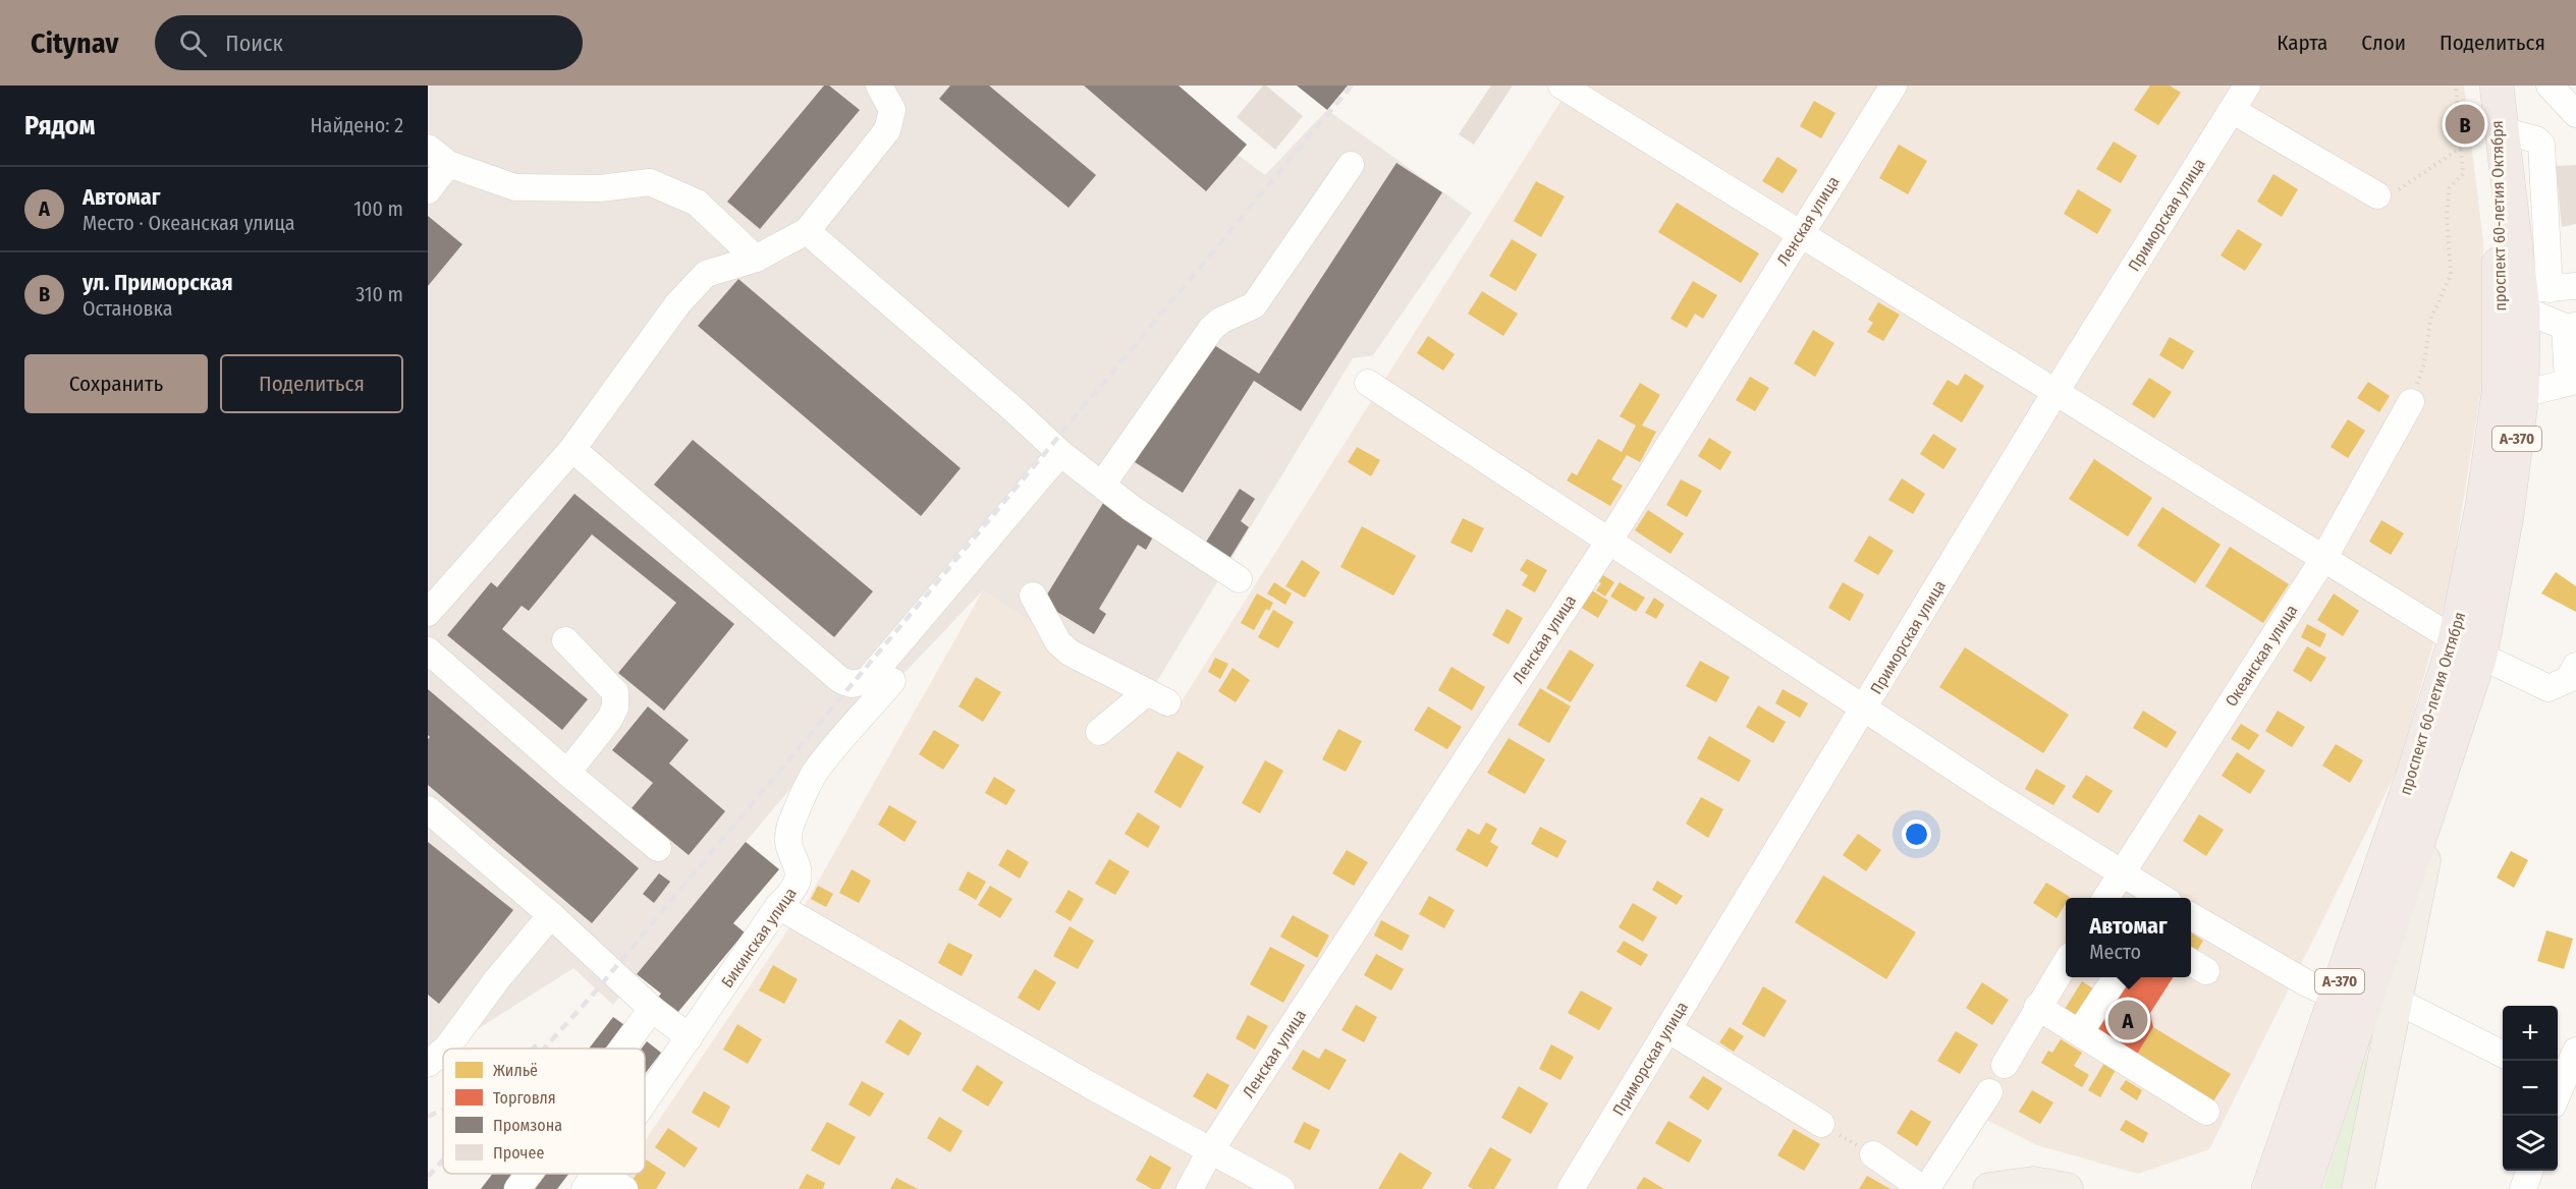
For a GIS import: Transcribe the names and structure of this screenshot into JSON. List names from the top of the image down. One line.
{"streets":{"highway":["проспект 60-летия Октября","А-370"],"street":["Приморская улица","Ленская улица","Океанская улица","Бикинская улица"]},"legend":["Жильё","Торговля","Промзона","Прочее"],"page":{"header":"Citynav","search":"Поиск","nav":["Карта","Слои","Поделиться"],"heading":["Рядом","Найдено: 2"],"pins":["B","A"],"list":[{"mark":"A","name":"Автомаг","note":"Место · Океанская улица","value":"100 m"},{"mark":"B","name":"ул. Приморская","note":"Остановка","value":"310 m"}],"buttons":["Сохранить","Поделиться"],"popup":["Автомаг","Место"],"map_buttons":["+","−"]}}
